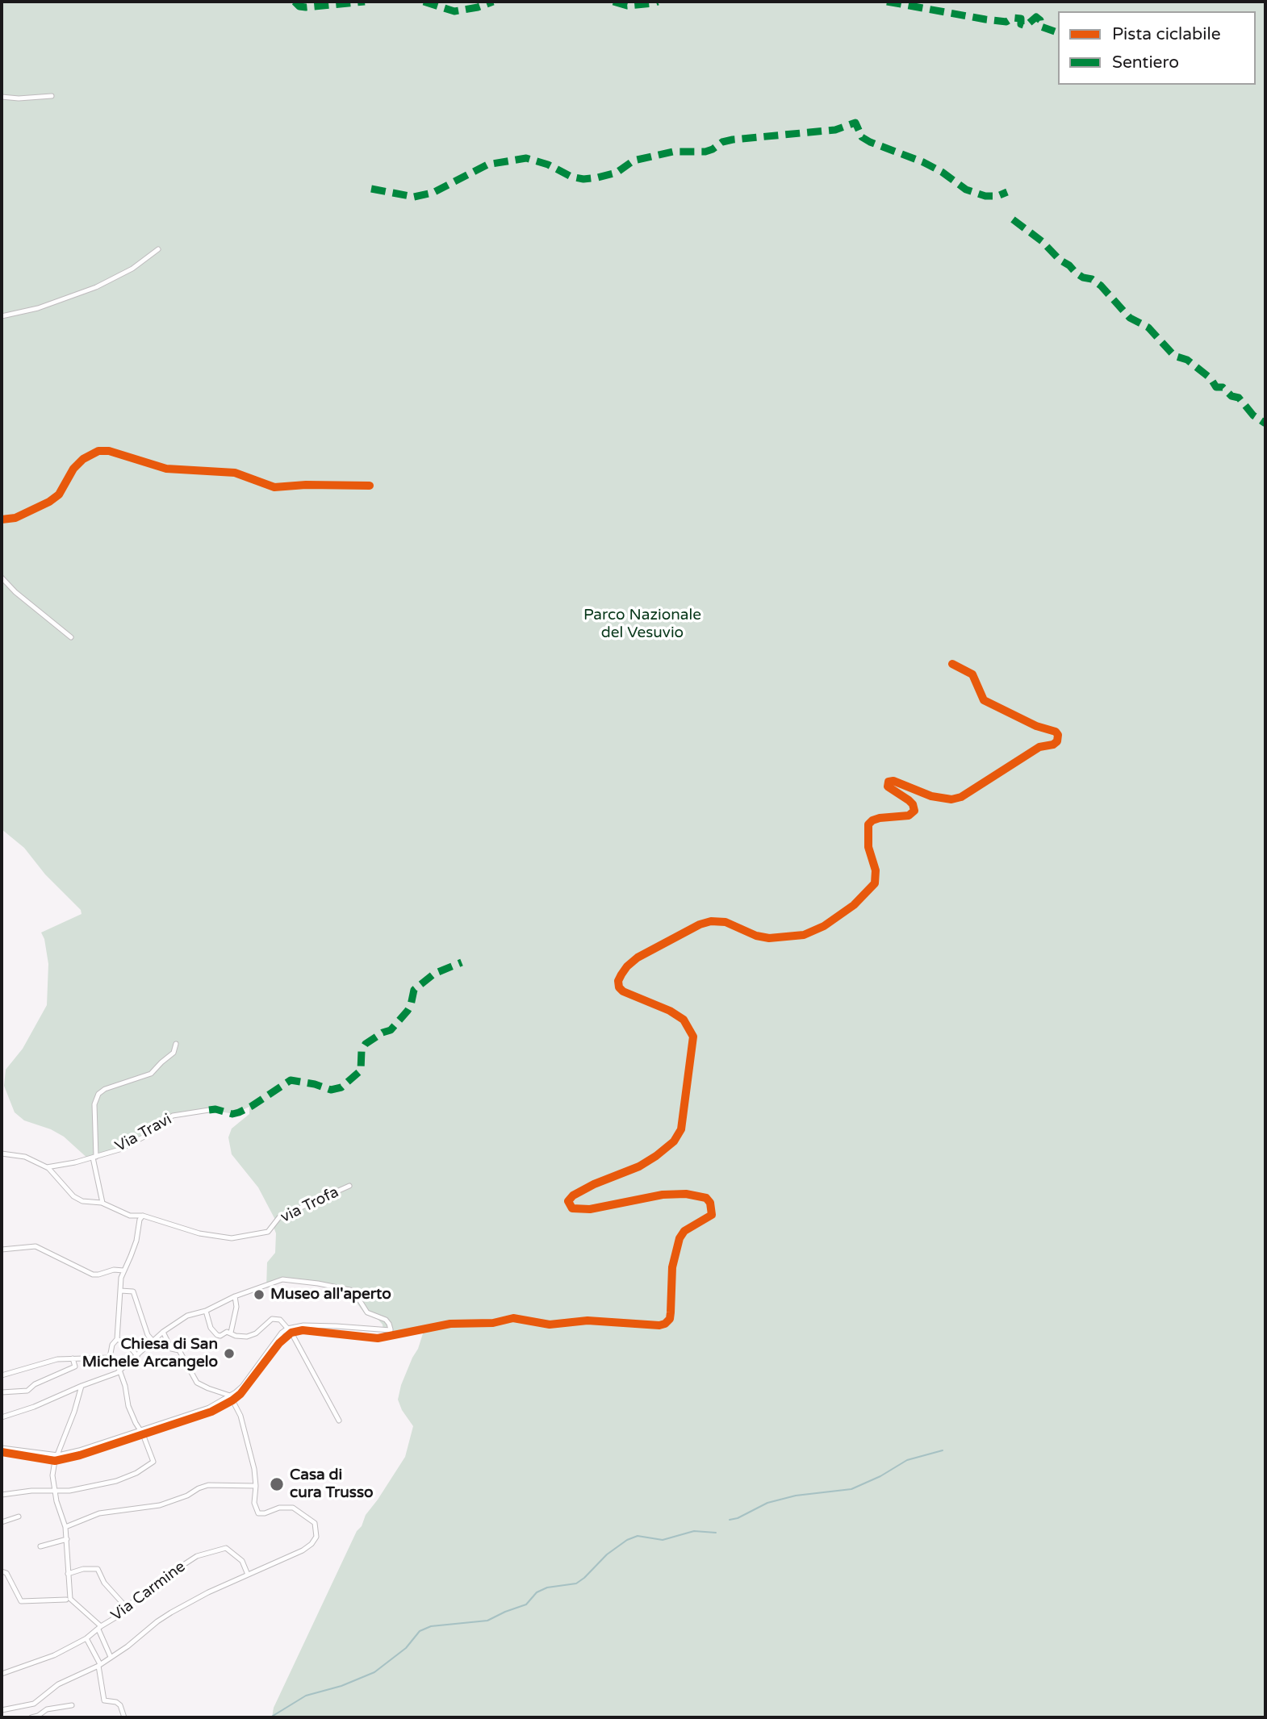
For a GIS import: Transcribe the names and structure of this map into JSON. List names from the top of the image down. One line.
{"streets":{"street":["Via Travi","via Trofa","Via Carmine"]},"crossings":[["Via Travi","via Trofa"]],"parks":["Parco Nazionale del Vesuvio"],"places":["Museo all'aperto","Chiesa di San Michele Arcangelo","Casa di cura Trusso"],"legend":["Pista ciclabile","Sentiero"]}
